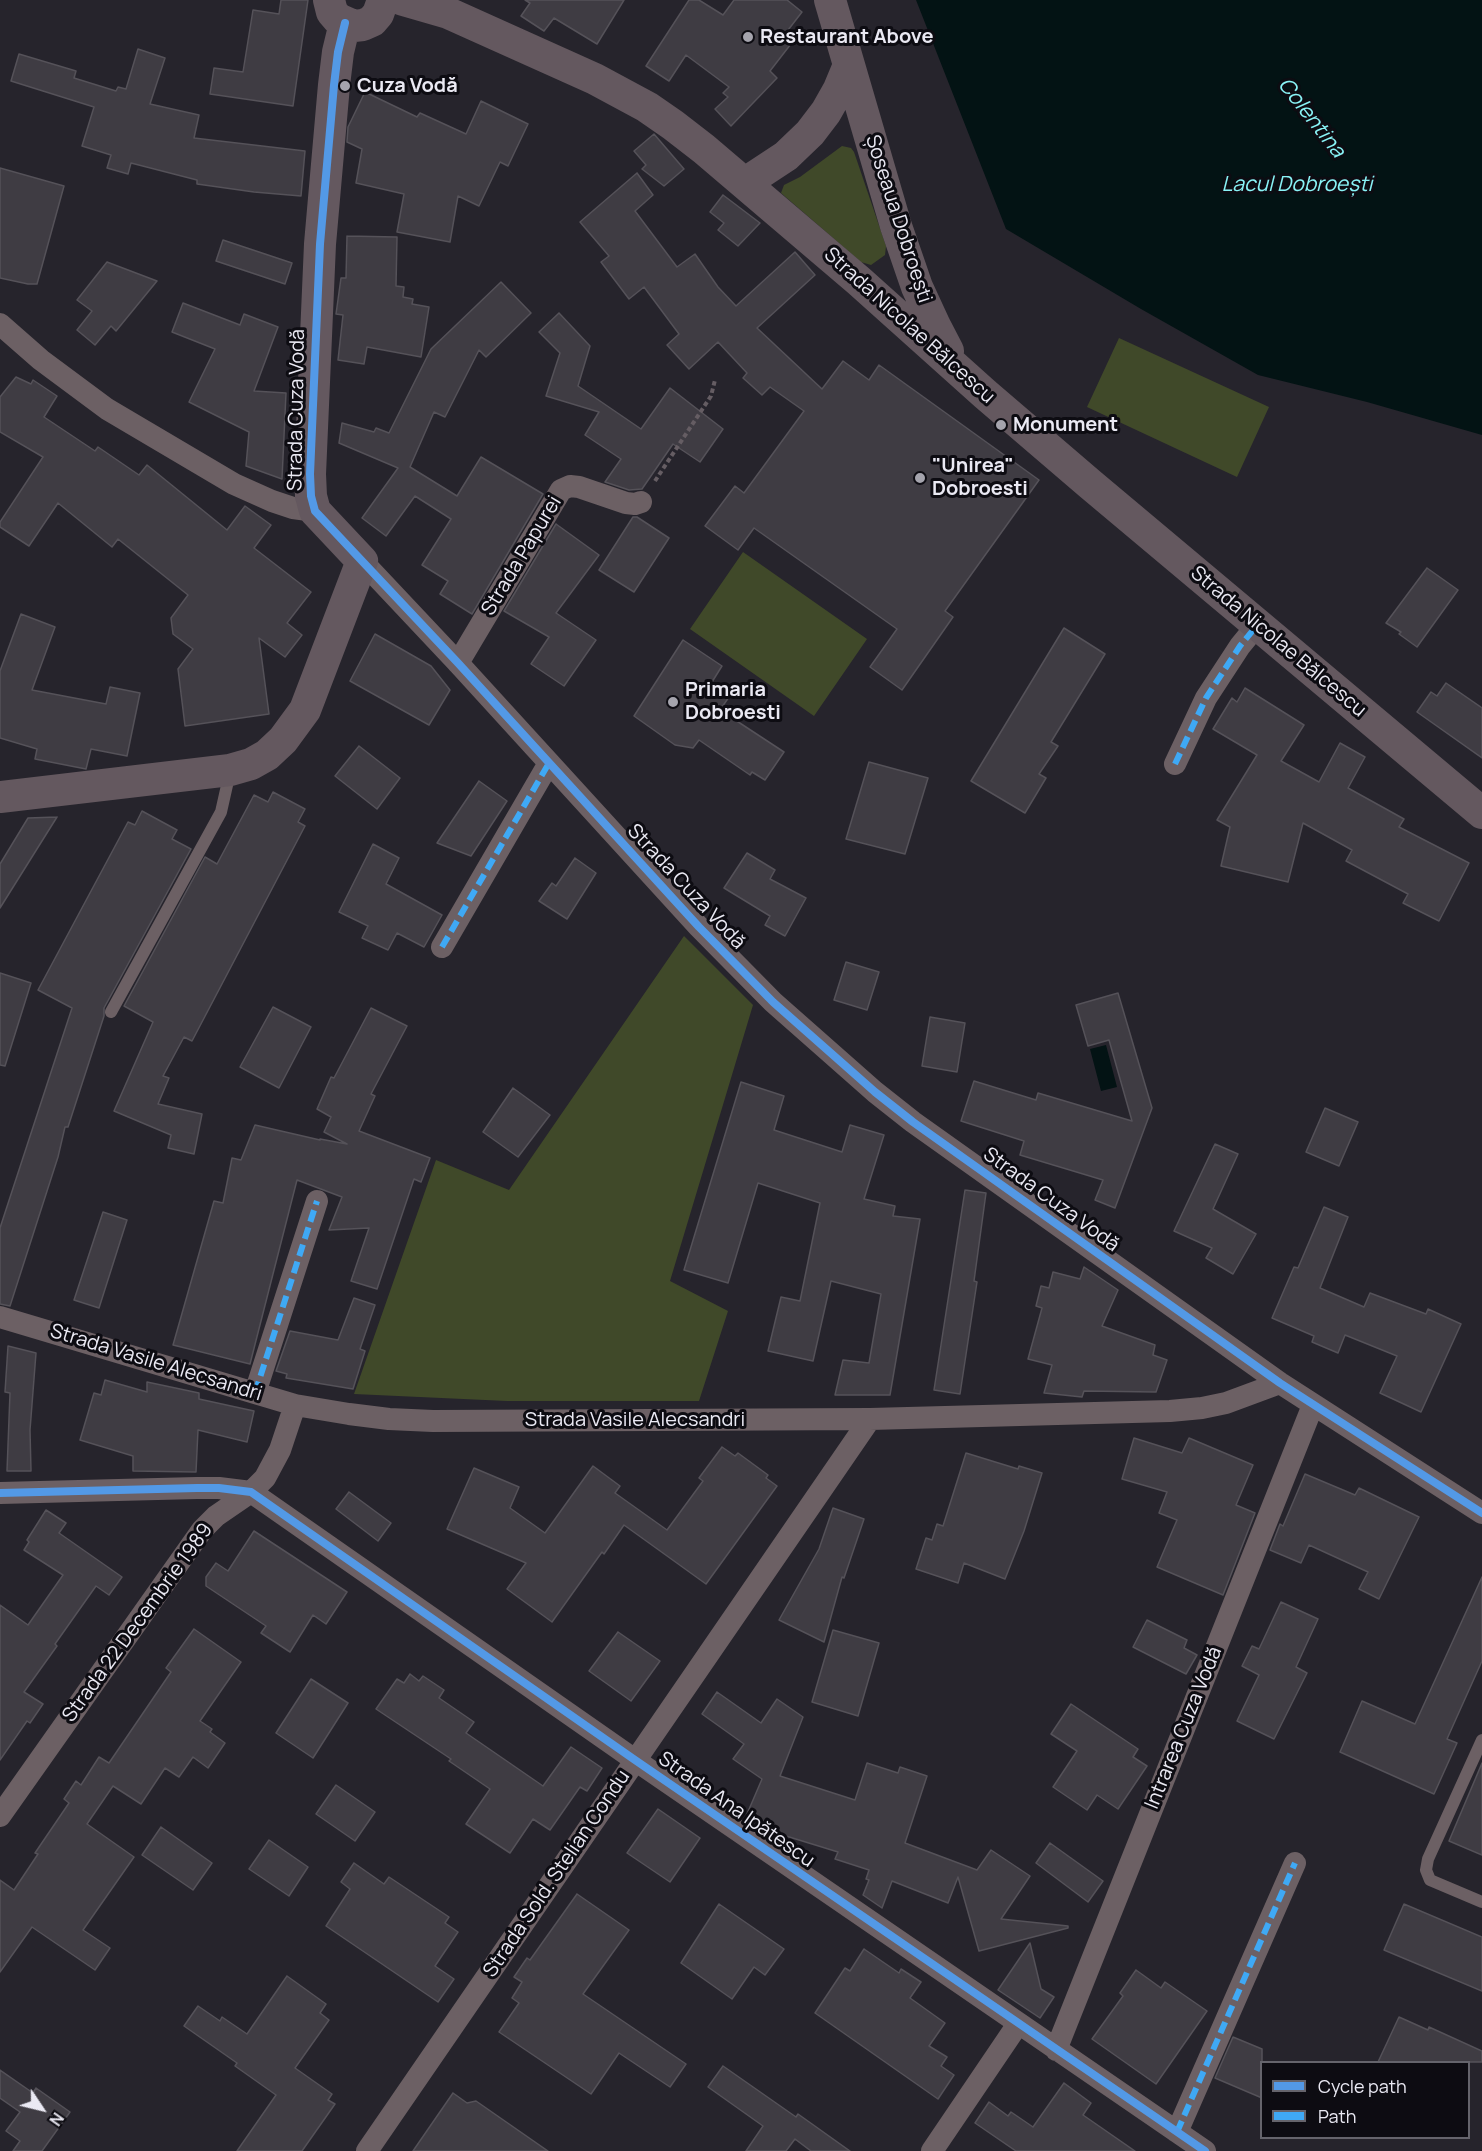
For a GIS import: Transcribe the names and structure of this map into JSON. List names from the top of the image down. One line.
{"streets":{"street":["Șoseaua Dobroești","Strada Nicolae Bălcescu","Strada Cuza Vodă","Strada Papurei","Strada Vasile Alecsandri","Strada 22 Decembrie 1989","Intrarea Cuza Vodă","Strada Ana Ipătescu","Strada Sold. Stelian Condu"]},"crossings":[["Șoseaua Dobroești","Strada Nicolae Bălcescu"],["Strada Cuza Vodă","Strada Papurei"],["Strada Cuza Vodă","Strada Vasile Alecsandri"],["Strada Cuza Vodă","Intrarea Cuza Vodă"],["Strada Vasile Alecsandri","Strada 22 Decembrie 1989"],["Strada Vasile Alecsandri","Strada Sold. Stelian Condu"],["Strada 22 Decembrie 1989","Strada Ana Ipătescu"],["Intrarea Cuza Vodă","Strada Ana Ipătescu"],["Strada Ana Ipătescu","Strada Sold. Stelian Condu"]],"water":["Colentina","Lacul Dobroești"],"places":["Restaurant Above","Cuza Vodă","Monument","\"Unirea\" Dobroesti","Primaria Dobroesti"],"legend":["Cycle path","Path"],"north":"bottom right"}
